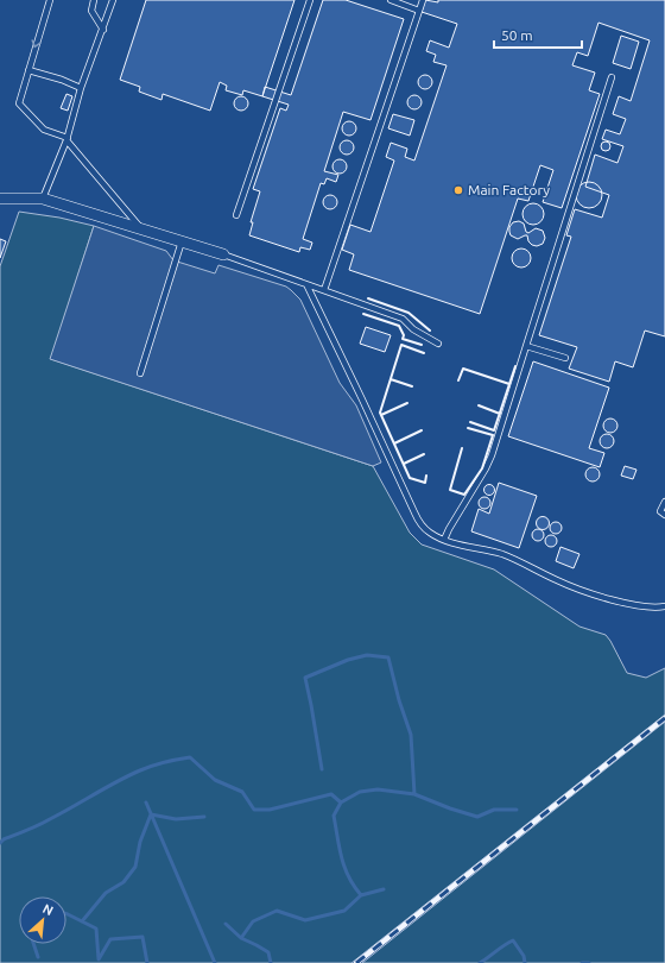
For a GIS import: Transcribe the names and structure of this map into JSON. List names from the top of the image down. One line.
{"places":["Main Factory"],"scale_bar":"50 m","north":"top right"}
